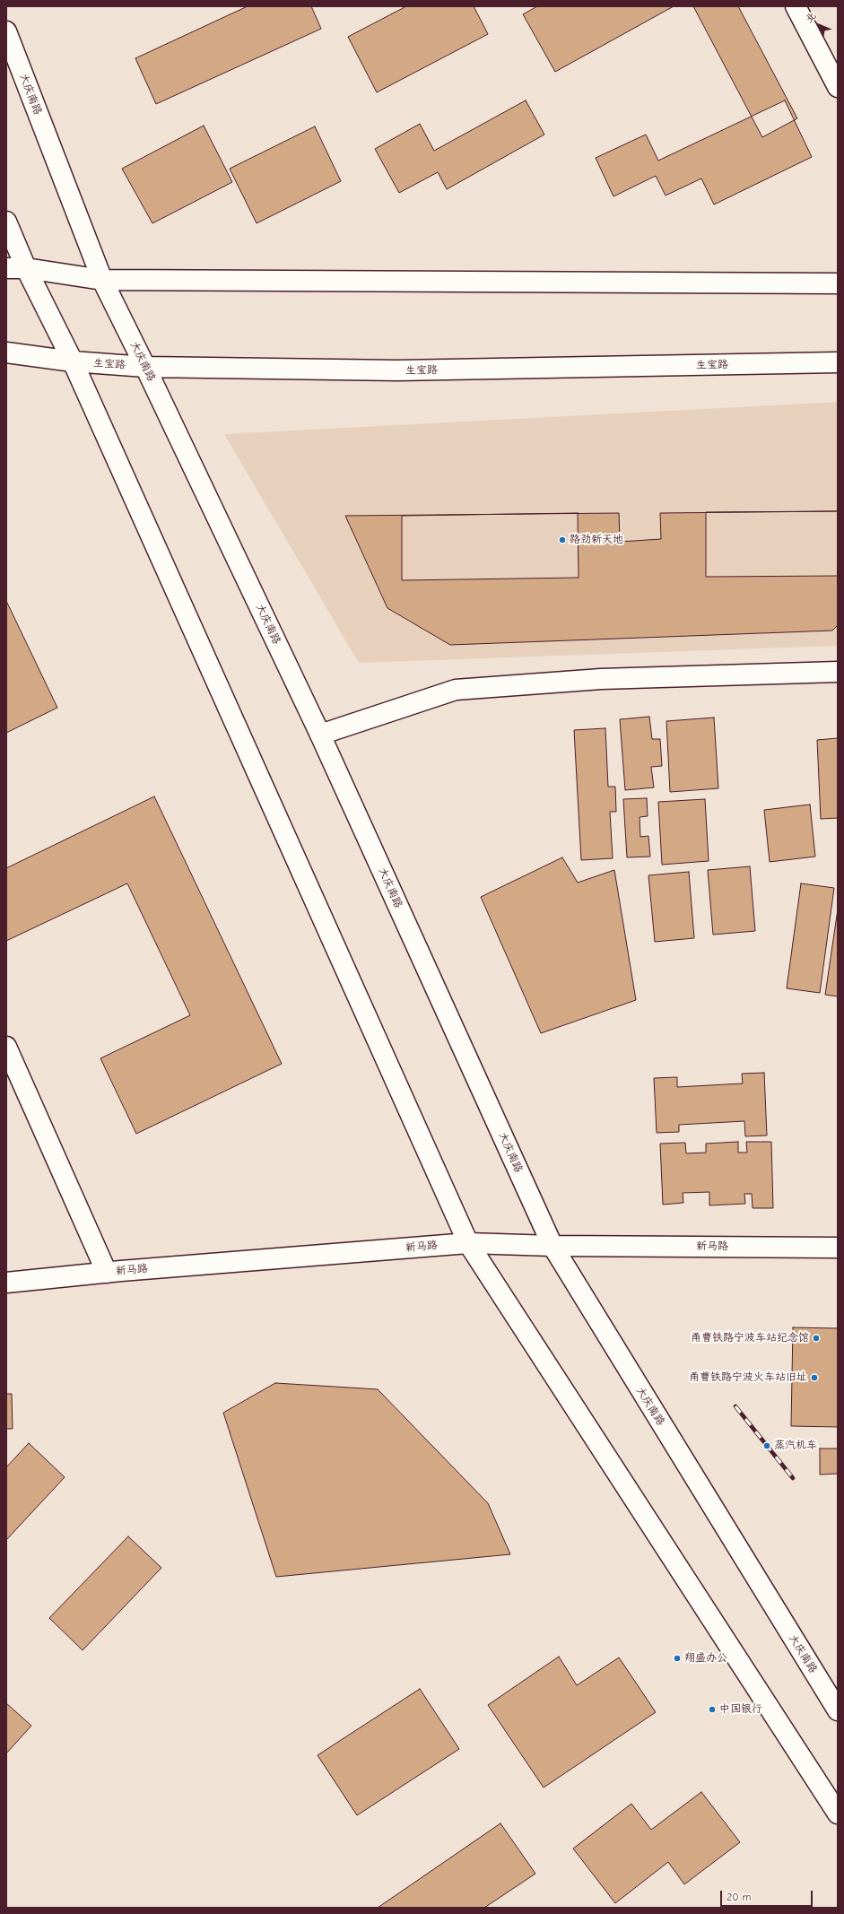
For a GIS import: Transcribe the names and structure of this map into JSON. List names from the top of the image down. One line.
{"streets":{"main road":["大庆南路","生宝路","新马路"]},"crossings":[["大庆南路","生宝路"],["大庆南路","新马路"]],"places":["路劲新天地","甬曹铁路宁波车站纪念馆","甬曹铁路宁波火车站旧址","蒸汽机车","翔盛办公","中国银行"],"scale_bar":"20 m","north":"top left"}
